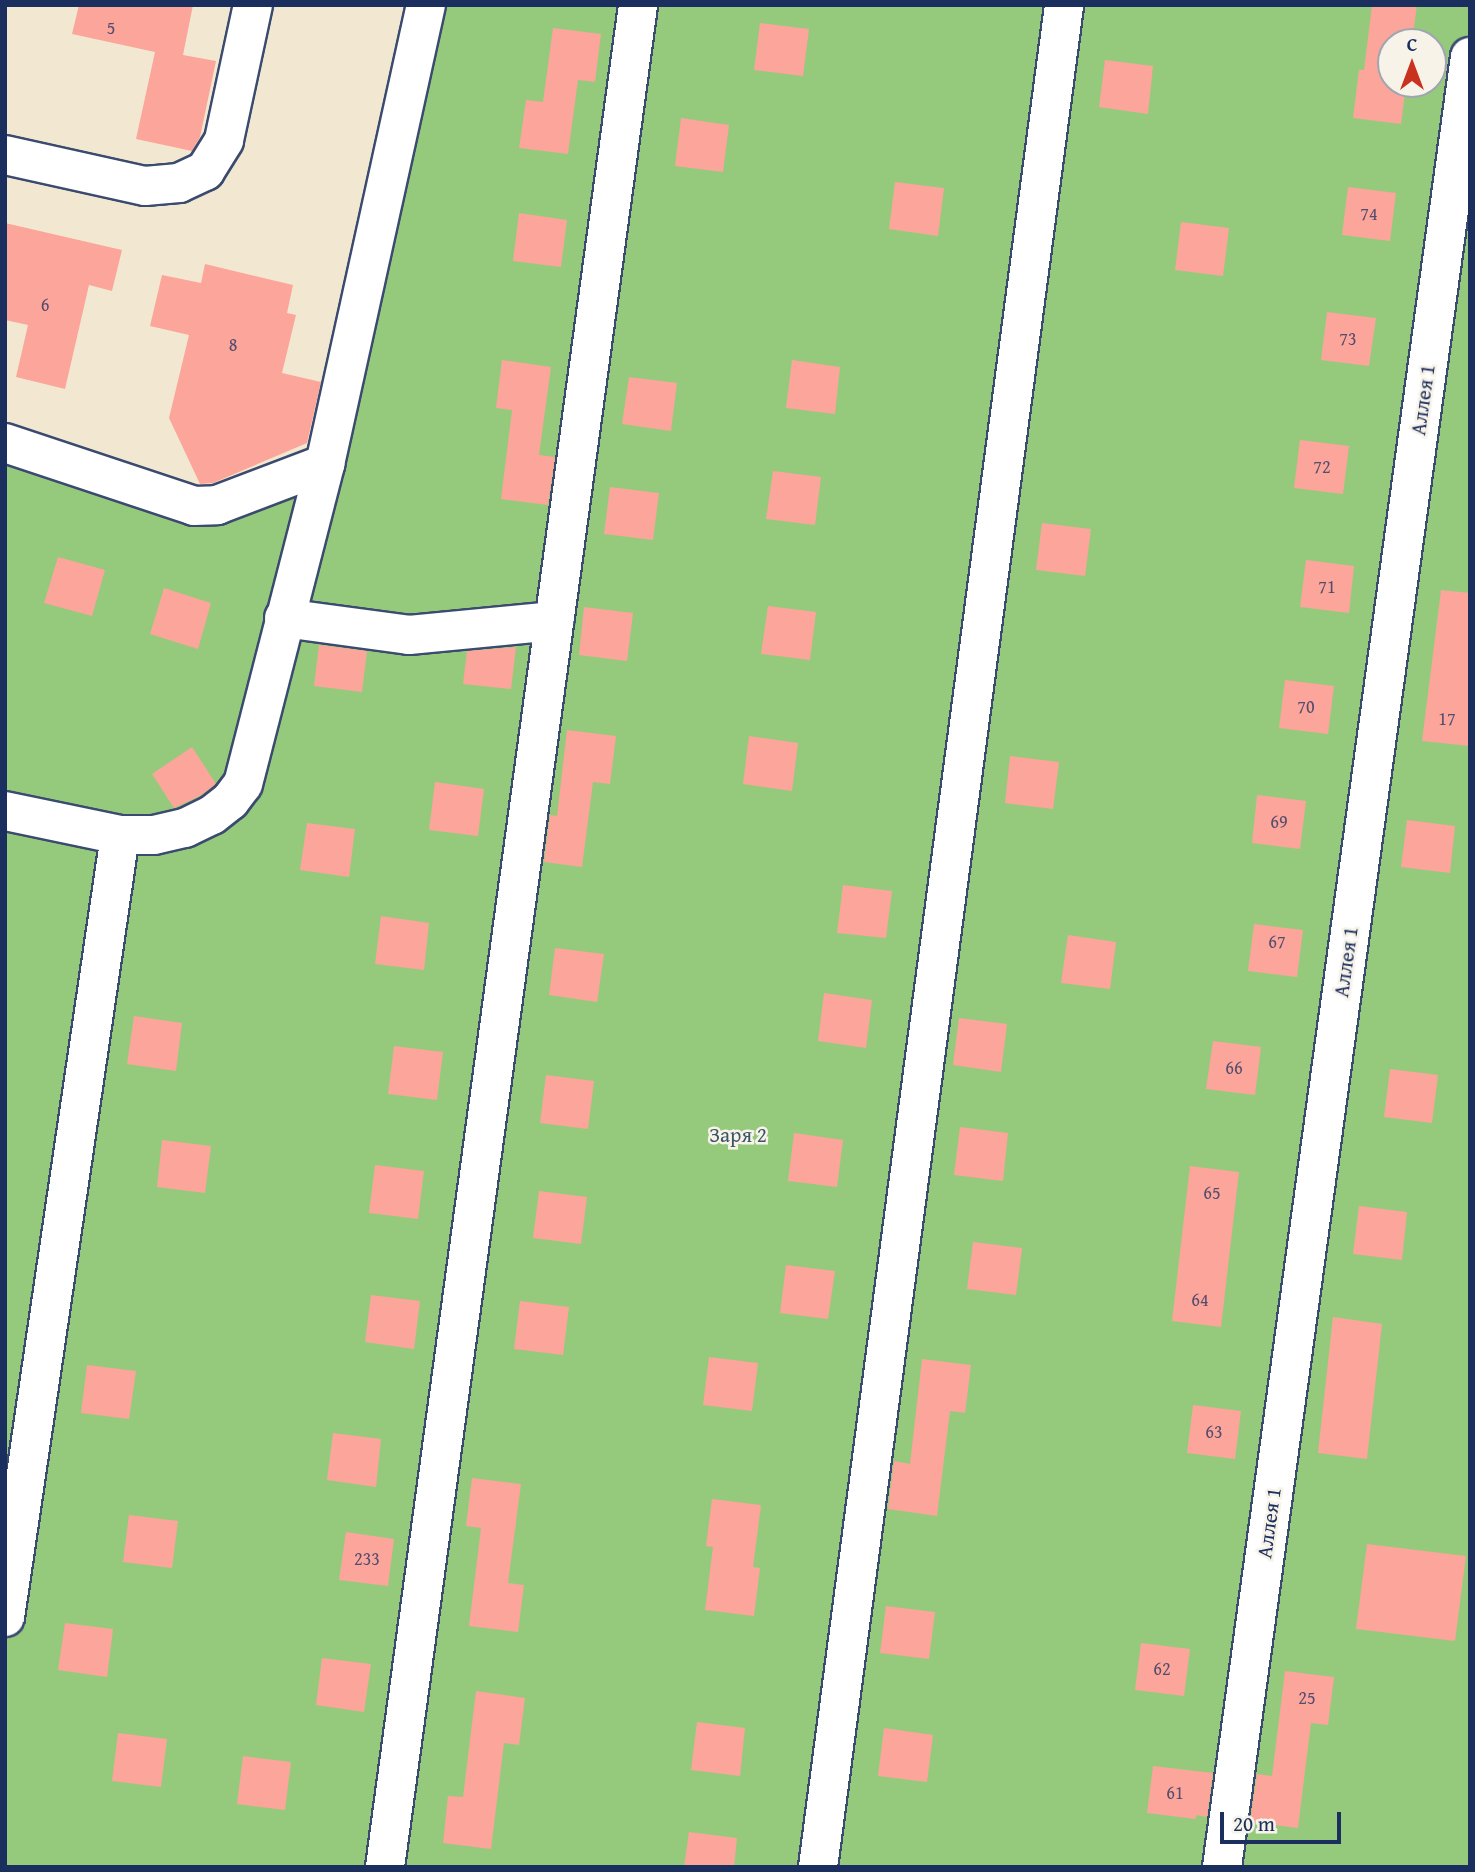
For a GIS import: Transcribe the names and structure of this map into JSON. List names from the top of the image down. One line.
{"streets":{"street":["Аллея 1"]},"parks":["Заря 2"],"house_numbers":["5","74","6","73","8","72","71","70","17","69","67","66","65","64","63","233","62","25","61"],"scale_bar":"20 m","north":"top"}
